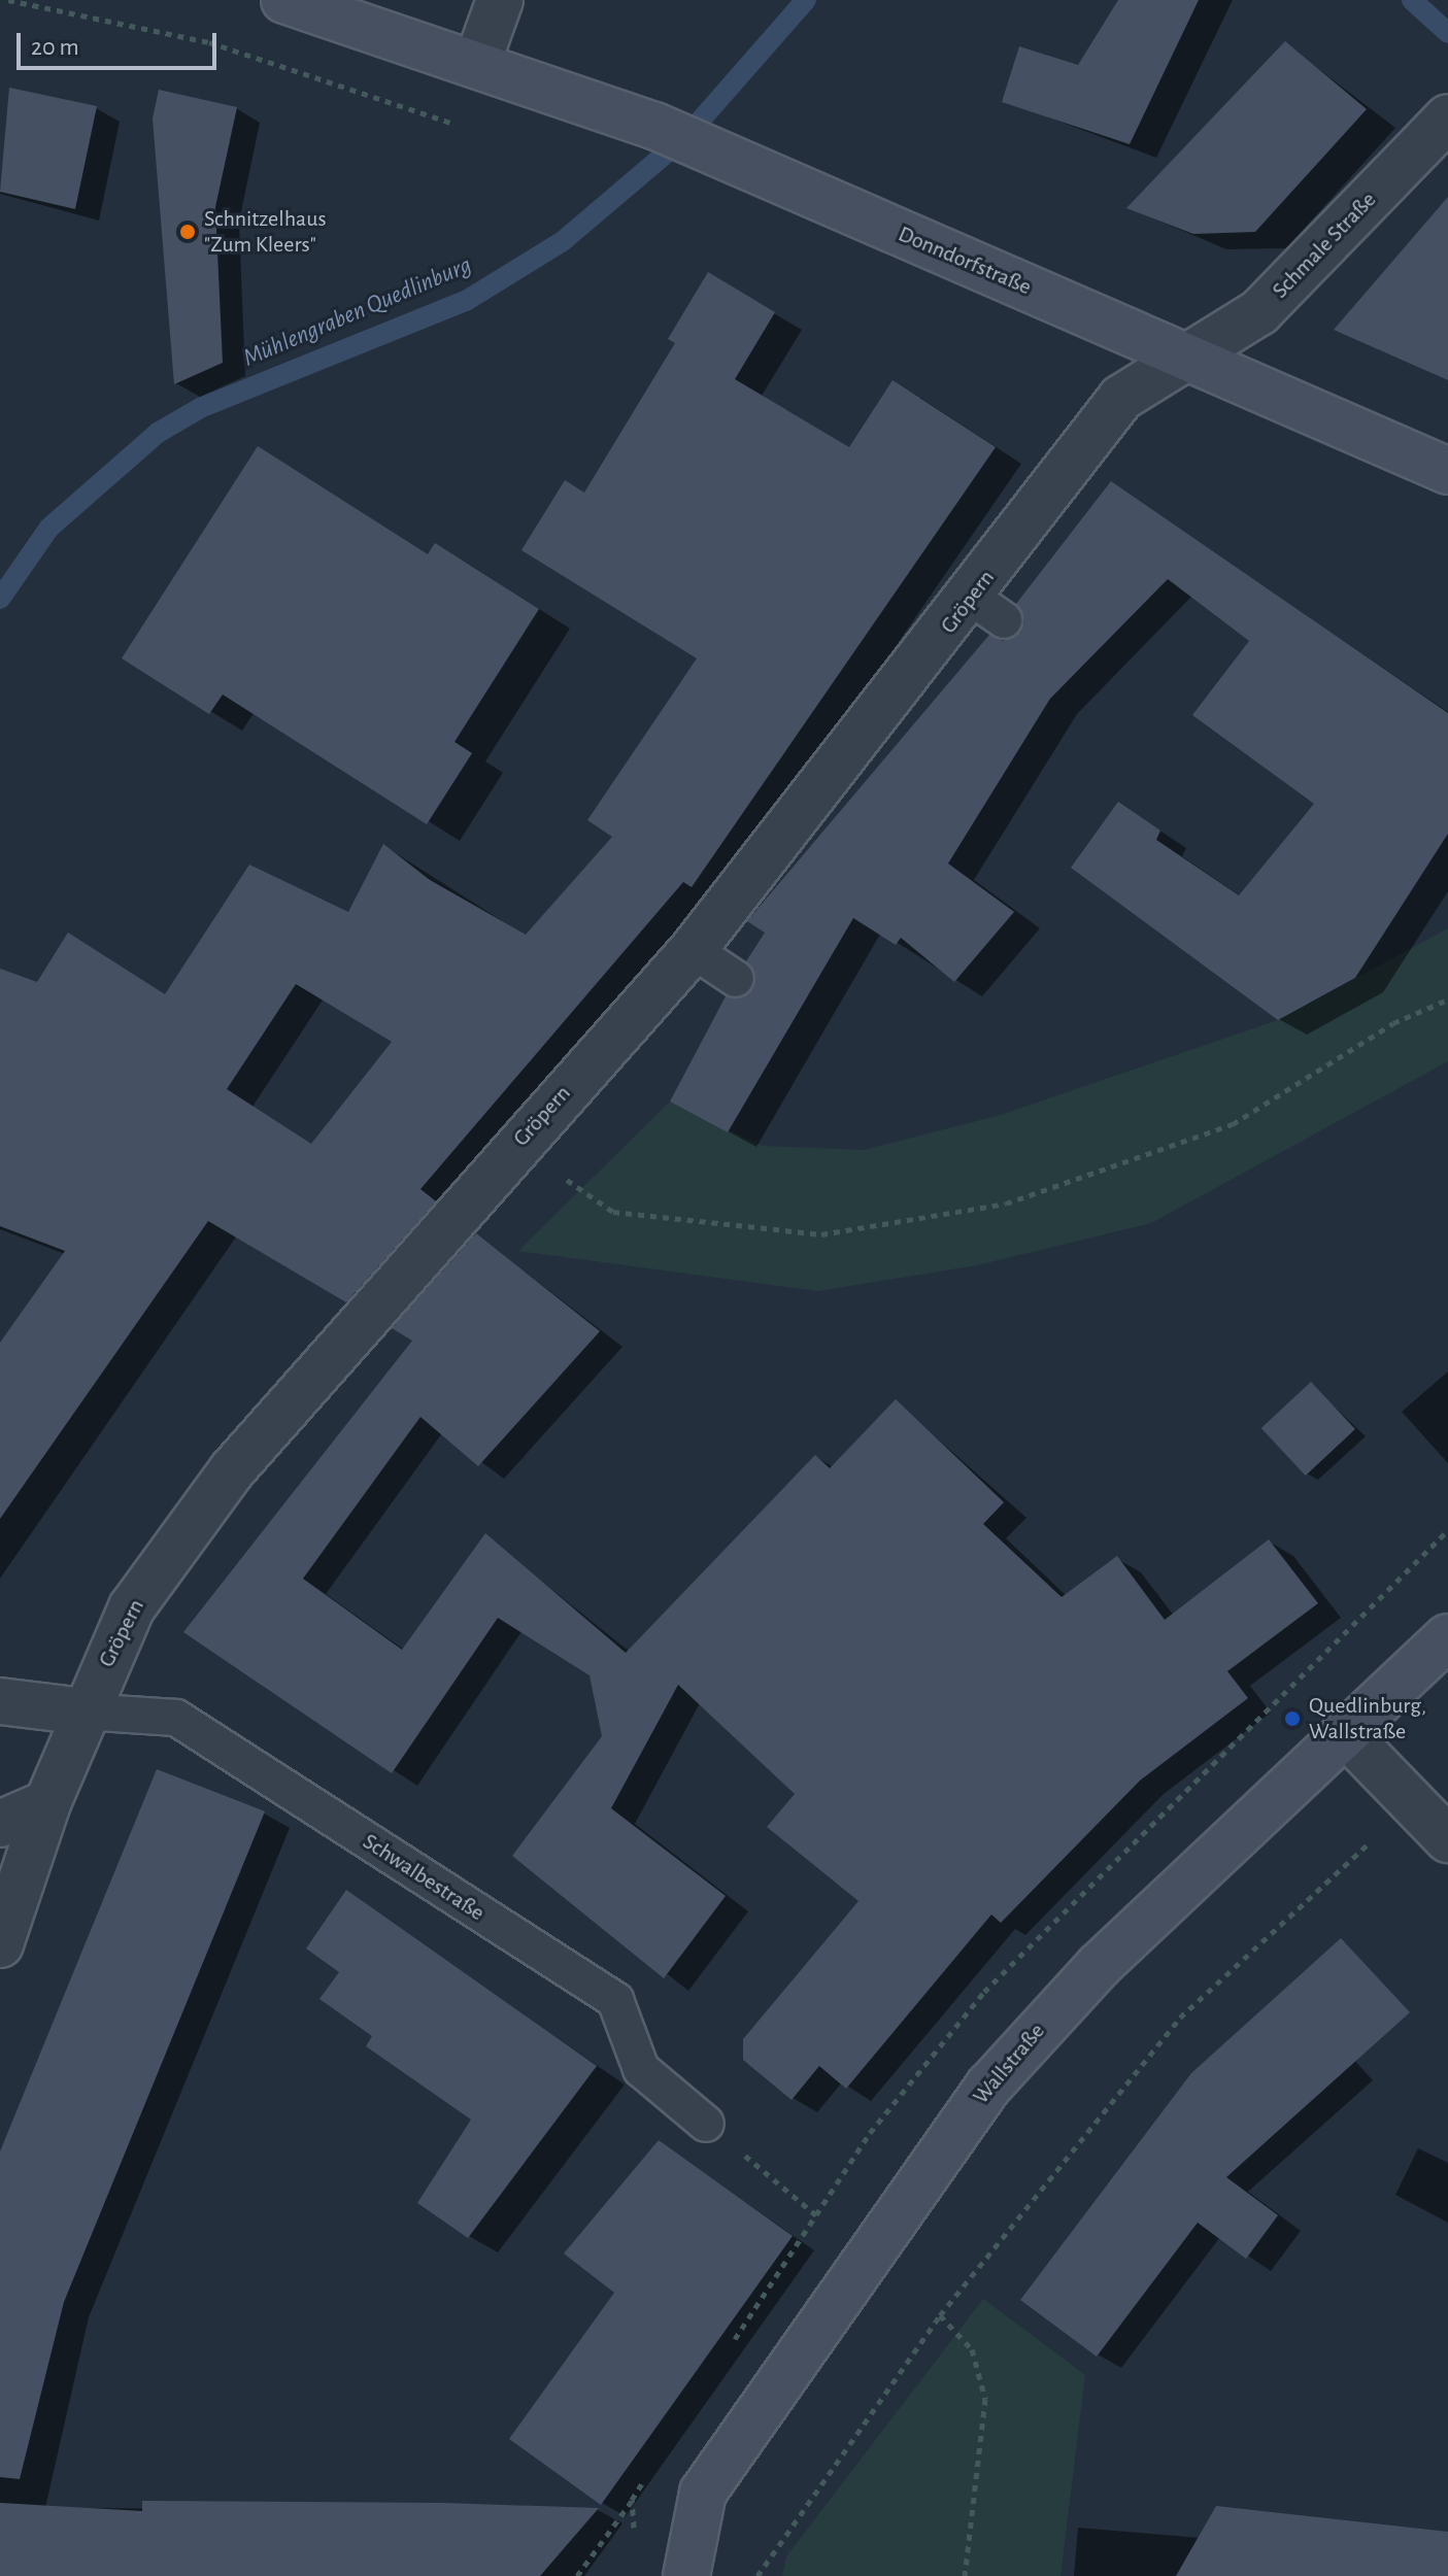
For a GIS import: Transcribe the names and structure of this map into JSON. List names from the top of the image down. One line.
{"streets":{"main road":["Donndorfstraße","Wallstraße"],"street":["Schmale Straße","Gröpern"],"lane":["Schwalbestraße"]},"crossings":[["Schmale Straße","Donndorfstraße"],["Schmale Straße","Gröpern"],["Donndorfstraße","Gröpern"],["Gröpern","Schwalbestraße"]],"water":["Mühlengraben Quedlinburg"],"places":["Schnitzelhaus \"Zum Kleers\"","Quedlinburg, Wallstraße"],"scale_bar":"20 m"}
